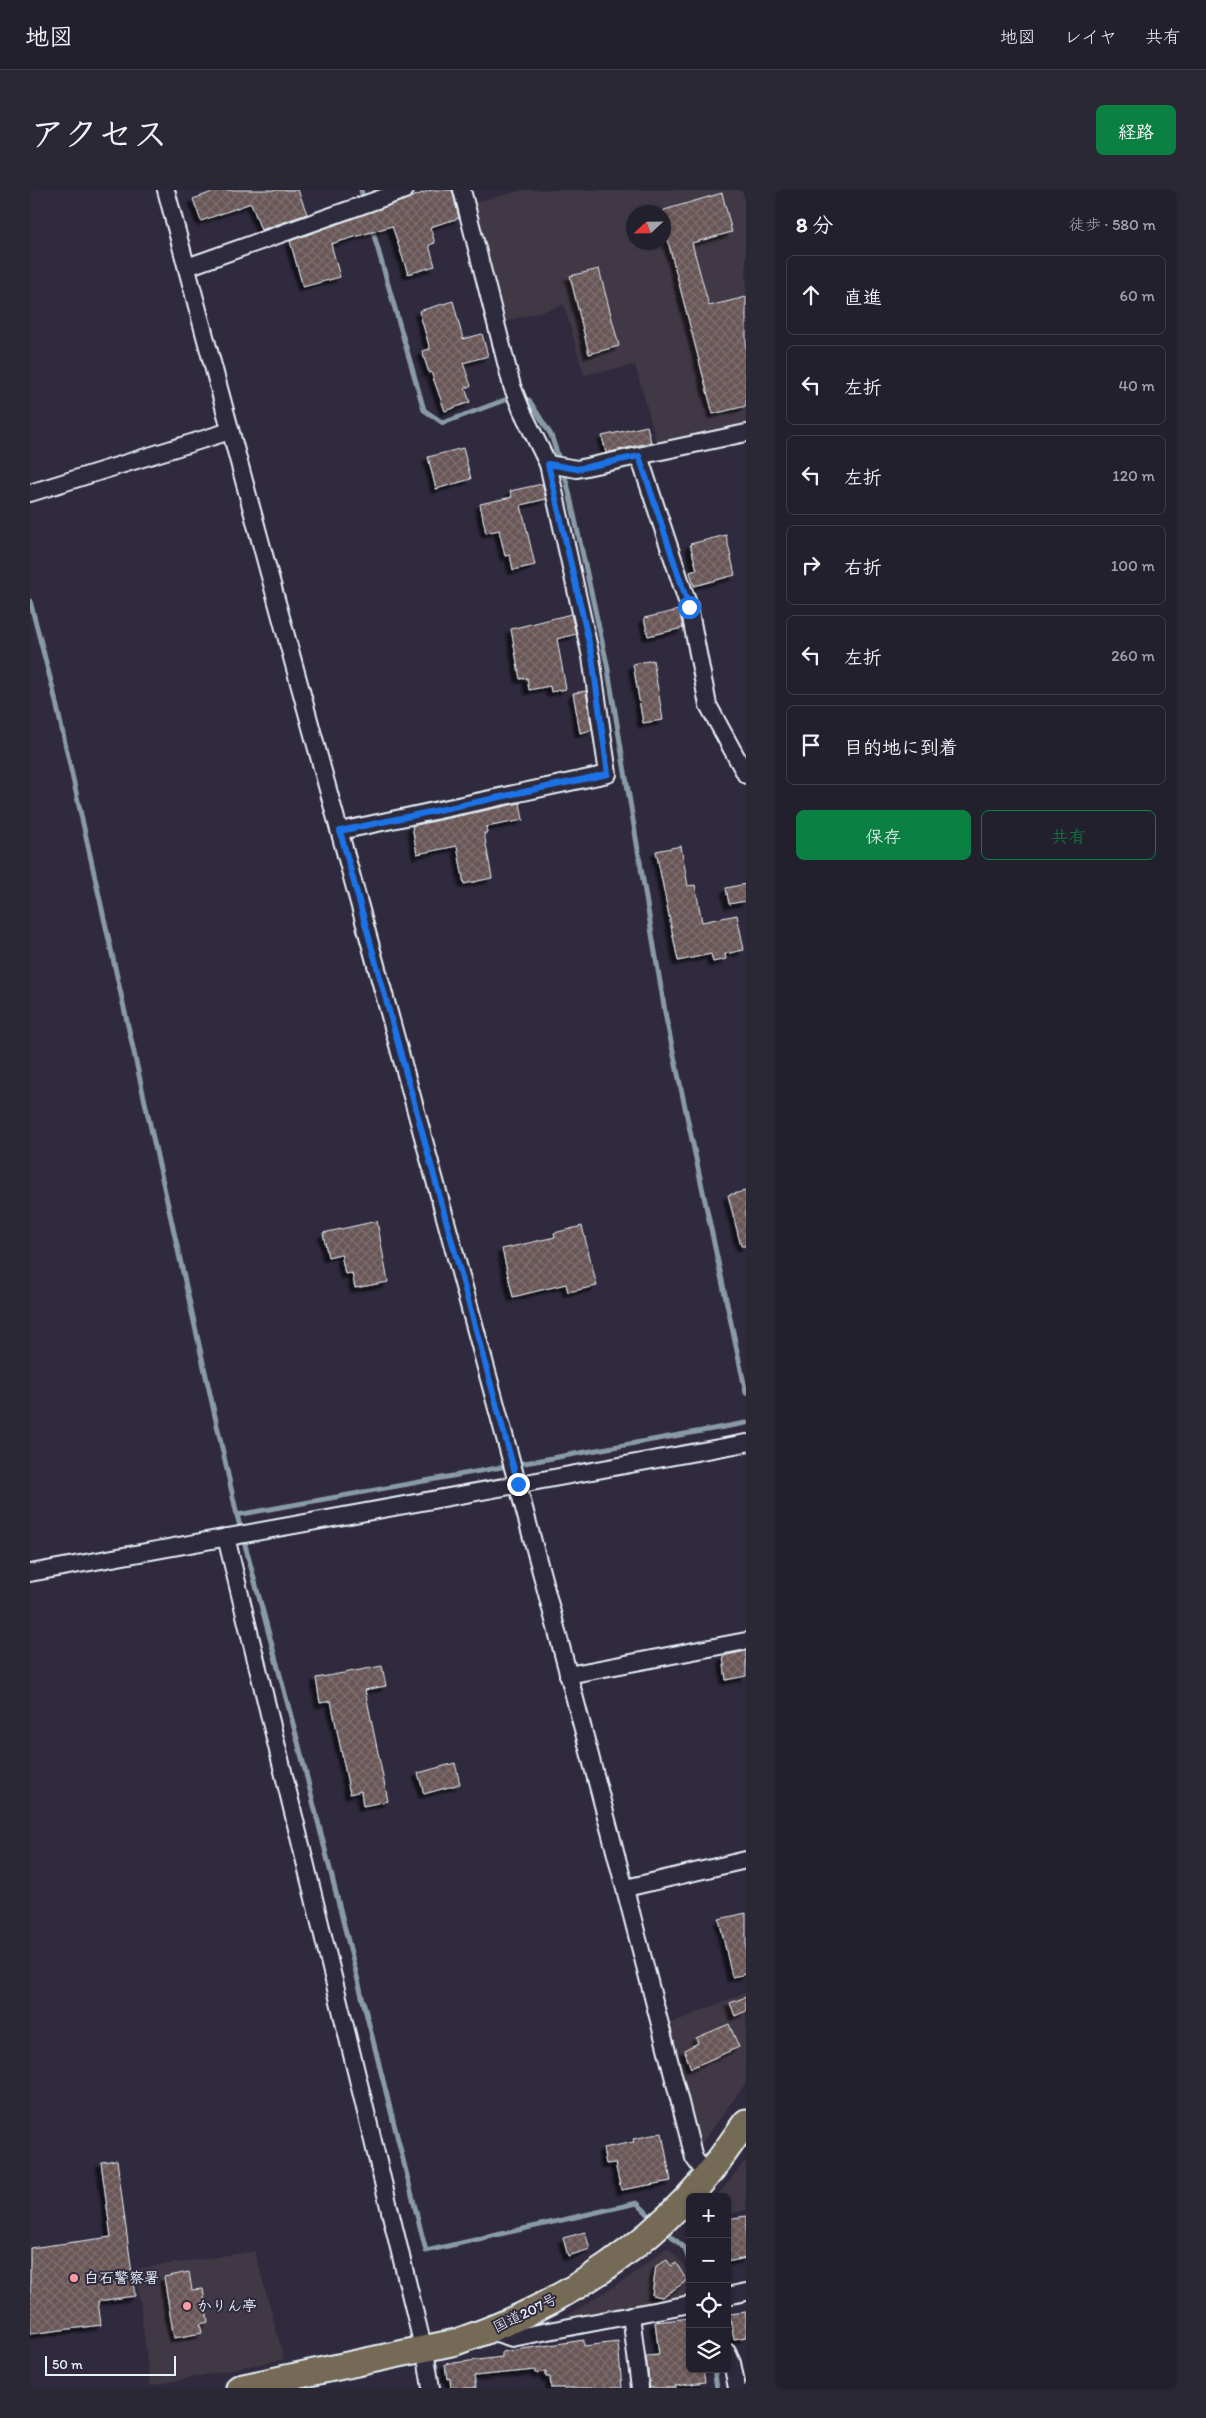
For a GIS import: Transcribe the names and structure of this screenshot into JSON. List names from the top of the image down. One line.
{"streets":{"highway":["国道207号"]},"places":["白石警察署","かりん亭"],"scale_bar":"50 m","north":"left","page":{"header":"地図","nav":["地図","レイヤ","共有"],"title":"アクセス","buttons":["経路",["保存","共有"]],"heading":["8 分","徒歩 · 580 m"],"list":[["直進","60 m"],["左折","40 m"],["左折","120 m"],["右折","100 m"],["左折","260 m"],"目的地に到着"],"map_buttons":["+","−"],"scale":"50 m"}}
